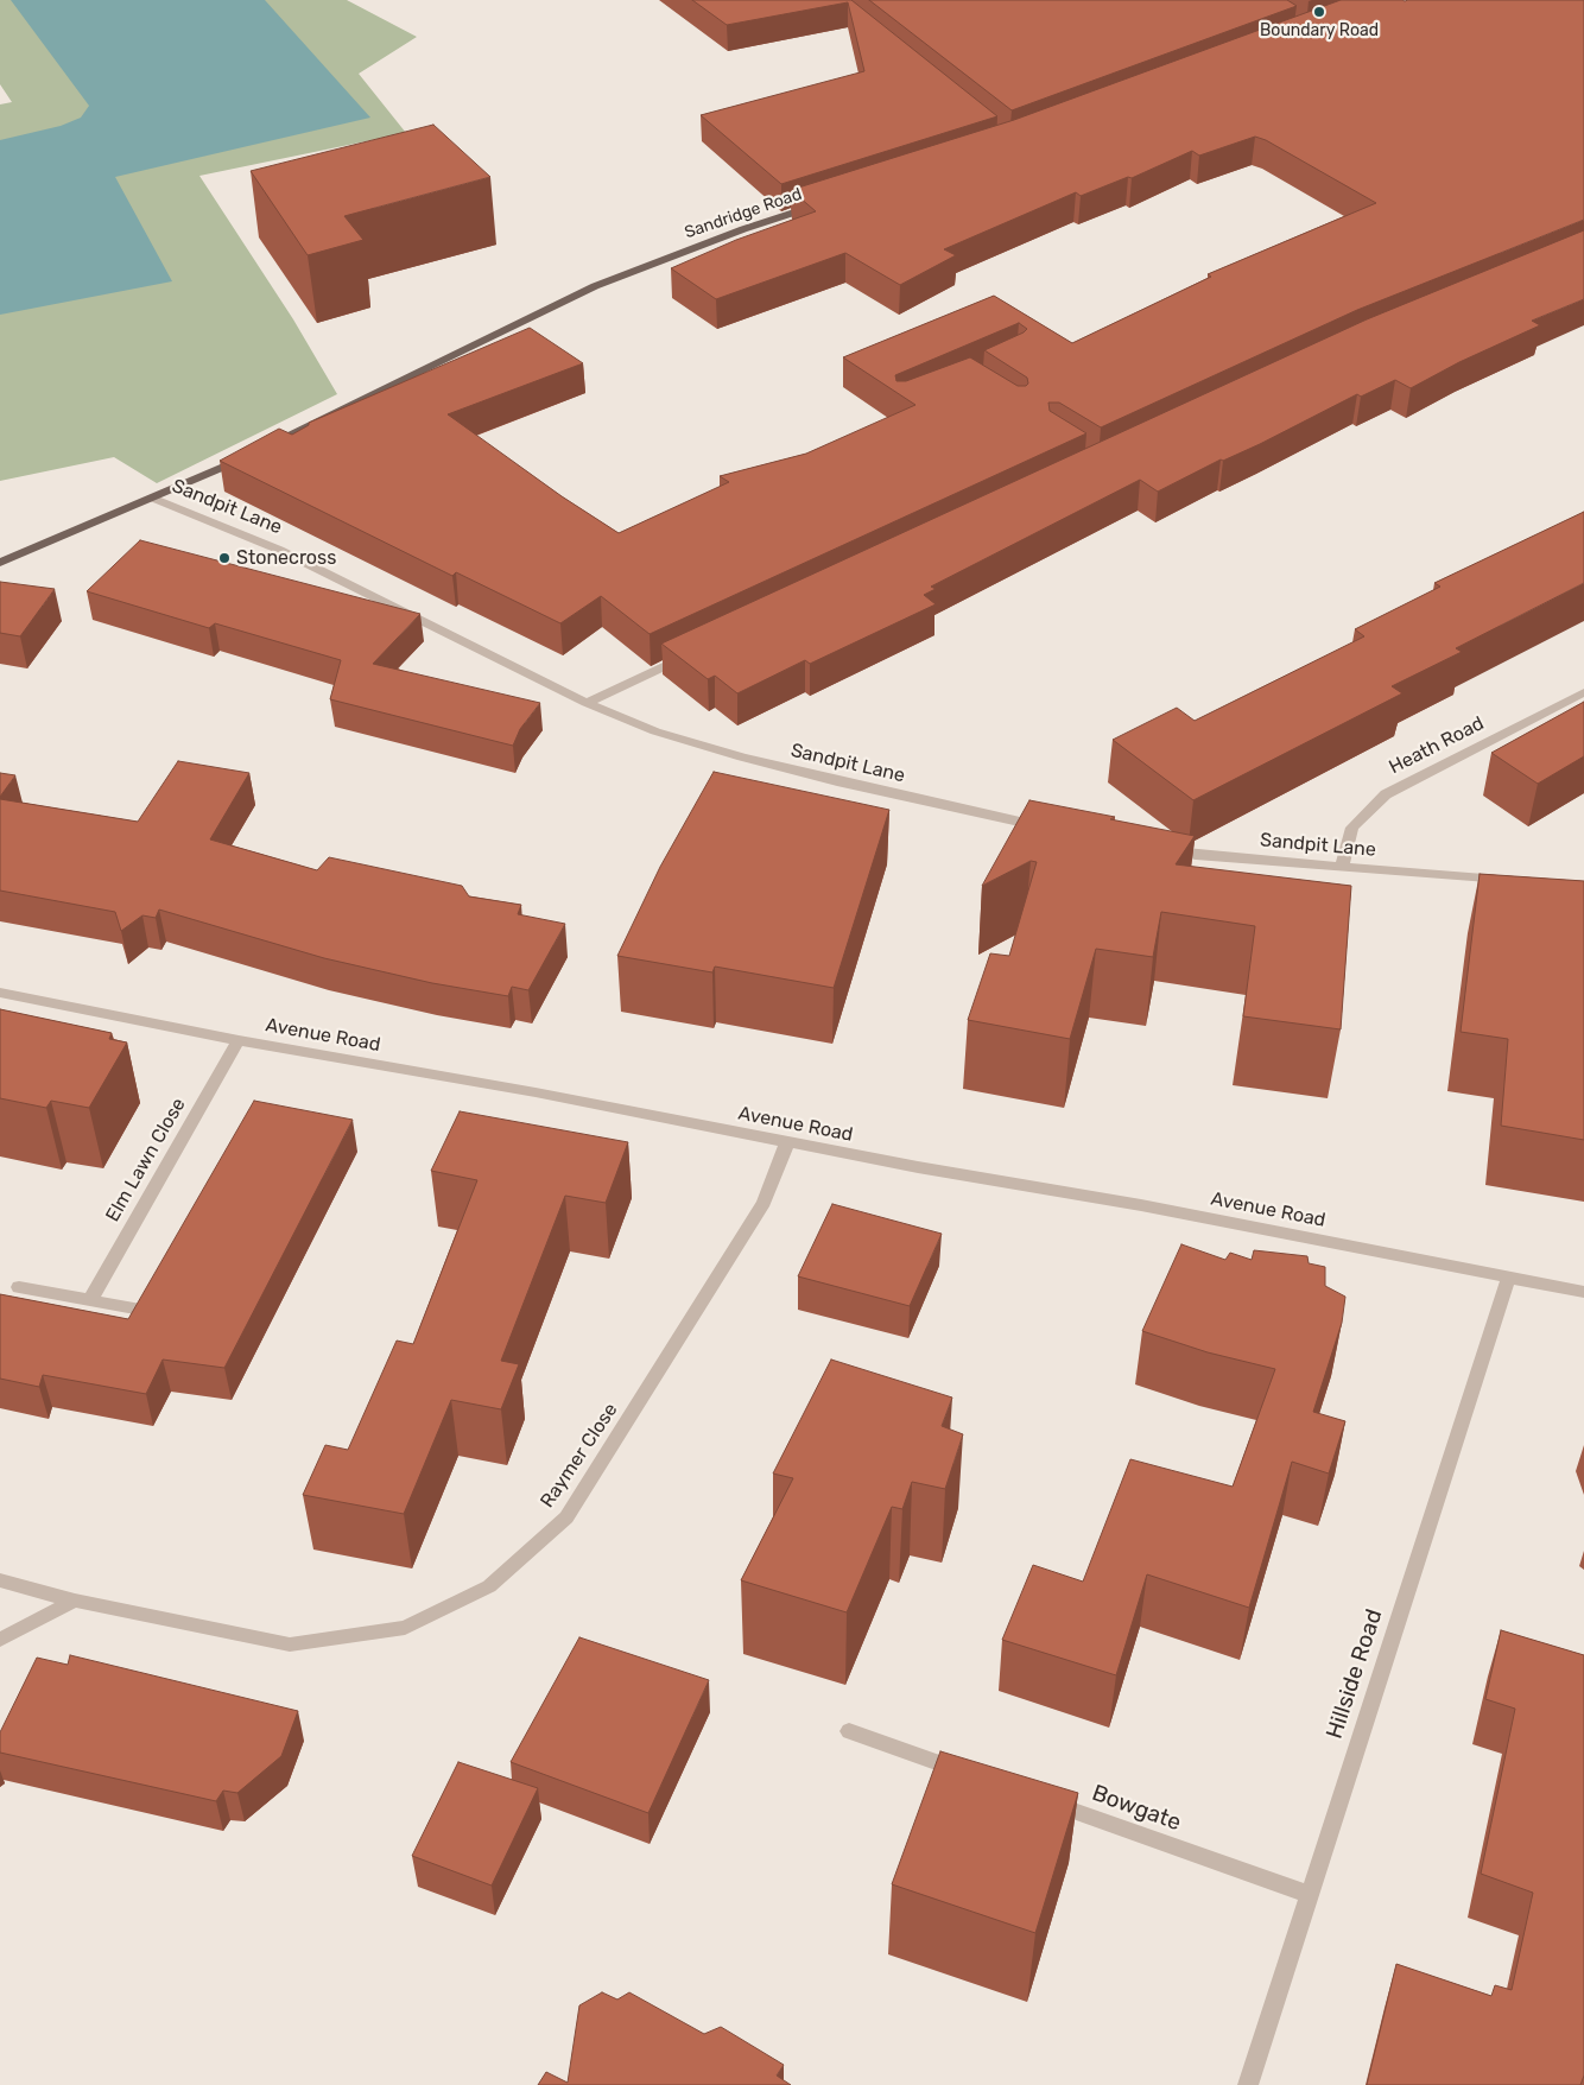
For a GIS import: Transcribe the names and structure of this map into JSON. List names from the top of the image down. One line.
{"streets":{"main road":["Sandridge Road"],"street":["Sandpit Lane","Heath Road","Avenue Road","Elm Lawn Close","Raymer Close","Hillside Road","Bowgate"]},"crossings":[["Sandridge Road","Sandpit Lane"],["Sandpit Lane","Heath Road"],["Avenue Road","Elm Lawn Close"],["Avenue Road","Raymer Close"],["Avenue Road","Hillside Road"],["Hillside Road","Bowgate"]],"places":["Boundary Road","Stonecross"]}
